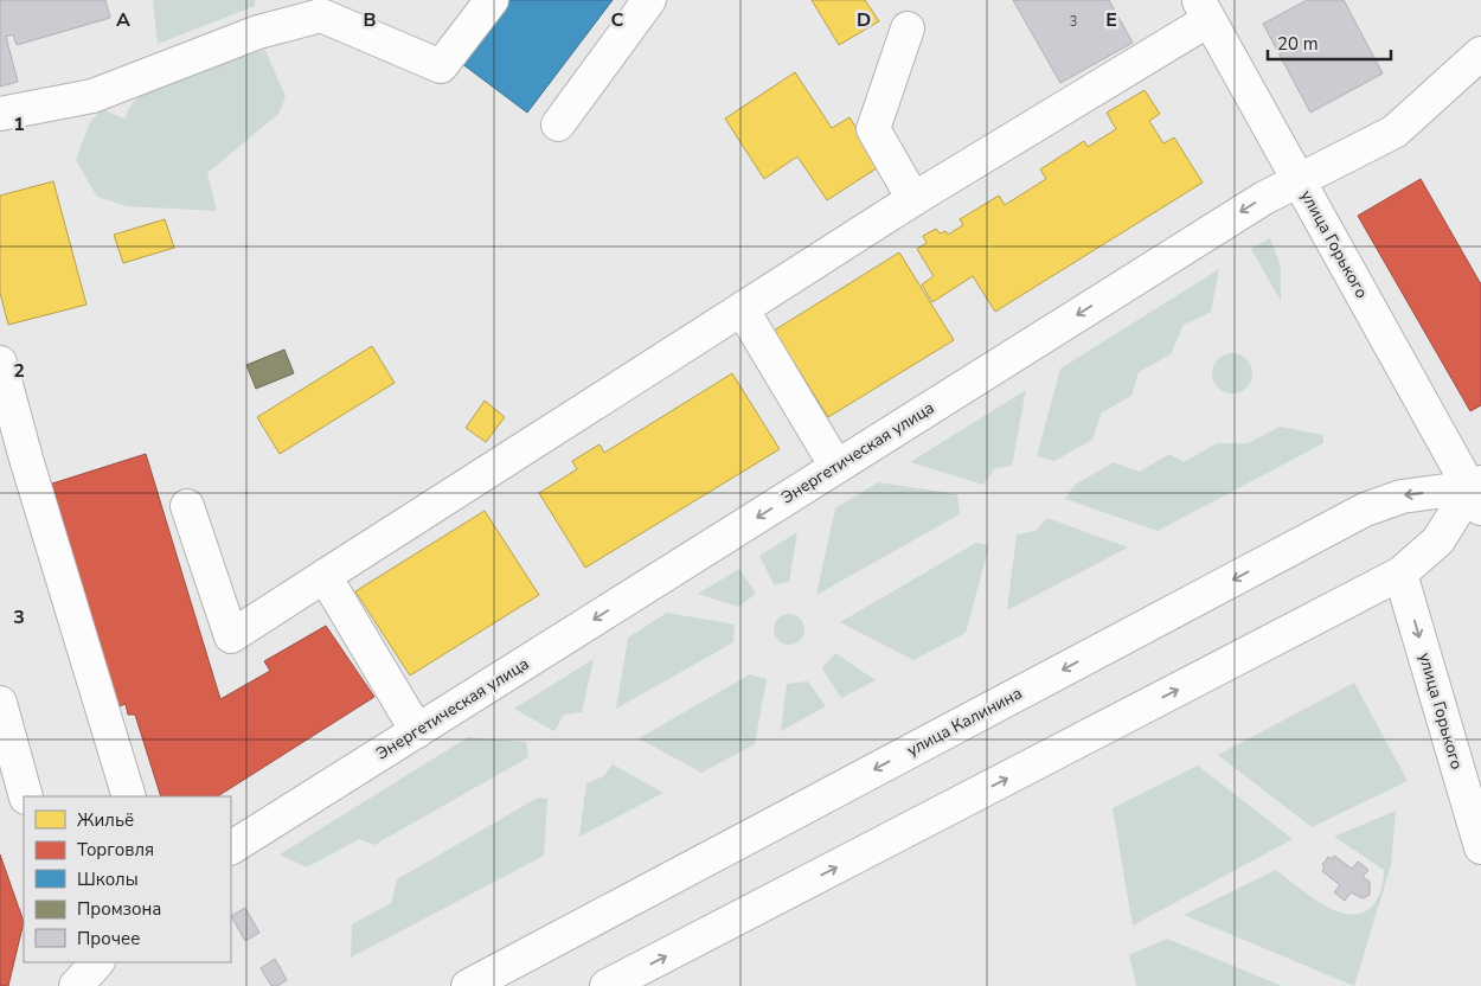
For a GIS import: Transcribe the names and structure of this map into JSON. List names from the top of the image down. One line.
{"streets":{"main road":["улица Горького","Энергетическая улица","улица Калинина"]},"crossings":[["улица Горького","Энергетическая улица"],["улица Горького","улица Калинина"]],"house_numbers":["3"],"legend":["Жильё","Торговля","Школы","Промзона","Прочее"],"scale_bar":"20 m","grid":{"columns":["A","B","C","D","E"],"rows":["1","2","3"]}}
